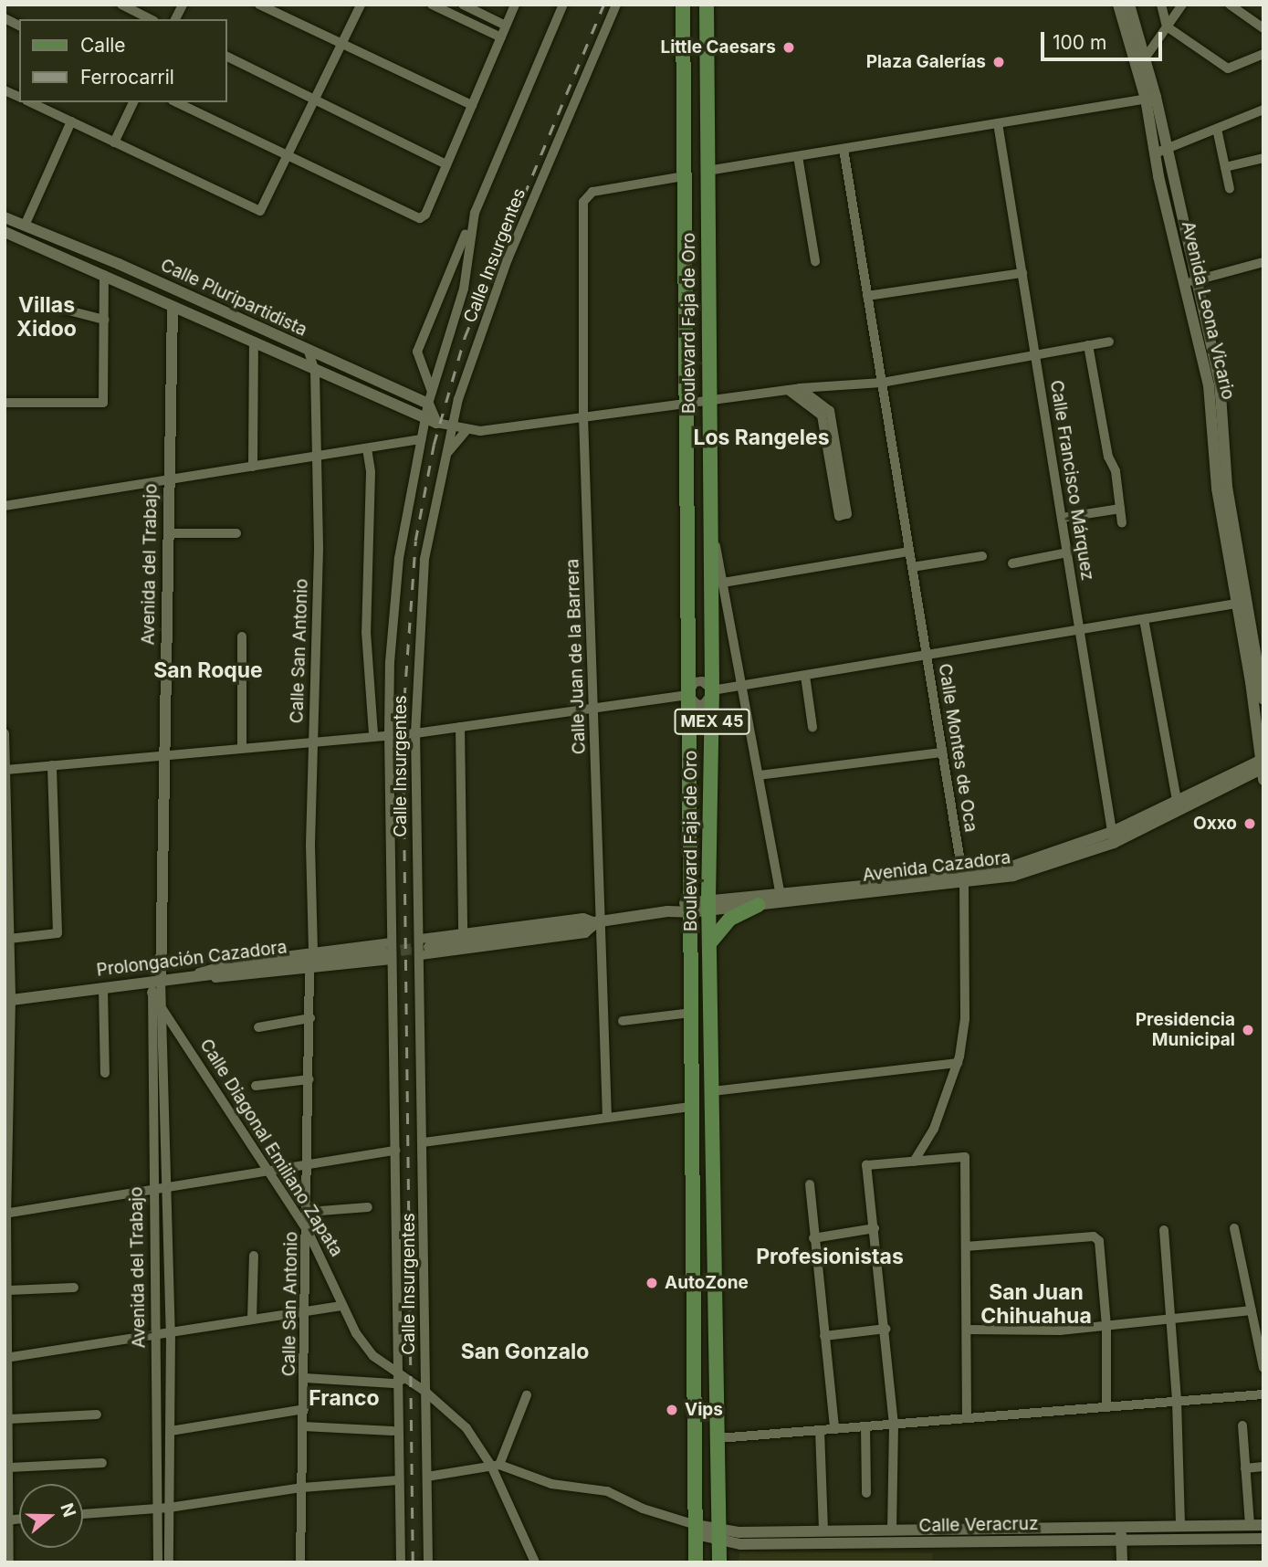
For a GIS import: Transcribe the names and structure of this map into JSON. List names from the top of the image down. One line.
{"streets":{"main road":["Boulevard Faja de Oro","MEX 45"],"street":["Calle Insurgentes","Calle Pluripartidista","Avenida Leona Vicario","Calle Francisco Márquez","Avenida del Trabajo","Calle San Antonio","Calle Juan de la Barrera","Calle Montes de Oca","Avenida Cazadora","Prolongación Cazadora","Calle Diagonal Emiliano Zapata","Calle Veracruz"]},"crossings":[["Calle Insurgentes","Calle Pluripartidista"],["Calle Insurgentes","Prolongación Cazadora"],["Calle Insurgentes","Calle Diagonal Emiliano Zapata"],["Calle Pluripartidista","Boulevard Faja de Oro"],["Calle Pluripartidista","Calle Francisco Márquez"],["Calle Pluripartidista","Avenida del Trabajo"],["Calle Pluripartidista","Calle San Antonio"],["Calle Pluripartidista","Calle Juan de la Barrera"],["Calle Pluripartidista","Calle Montes de Oca"],["Avenida Leona Vicario","Avenida Cazadora"],["Boulevard Faja de Oro","Calle Juan de la Barrera"],["Boulevard Faja de Oro","Avenida Cazadora"],["Boulevard Faja de Oro","Calle Veracruz"],["Calle Francisco Márquez","Avenida Cazadora"],["Avenida del Trabajo","Prolongación Cazadora"],["Avenida del Trabajo","Calle Diagonal Emiliano Zapata"],["Calle San Antonio","Calle Diagonal Emiliano Zapata"],["Calle Montes de Oca","Avenida Cazadora"],["Prolongación Cazadora","Calle Diagonal Emiliano Zapata"]],"districts":["Villas Xidoo","Los Rangeles","San Roque","Profesionistas","San Juan Chihuahua","San Gonzalo","Franco"],"places":["Little Caesars","Plaza Galerías","Oxxo","Presidencia Municipal","AutoZone","Vips"],"legend":["Calle","Ferrocarril"],"scale_bar":"100 m","north":"right"}
